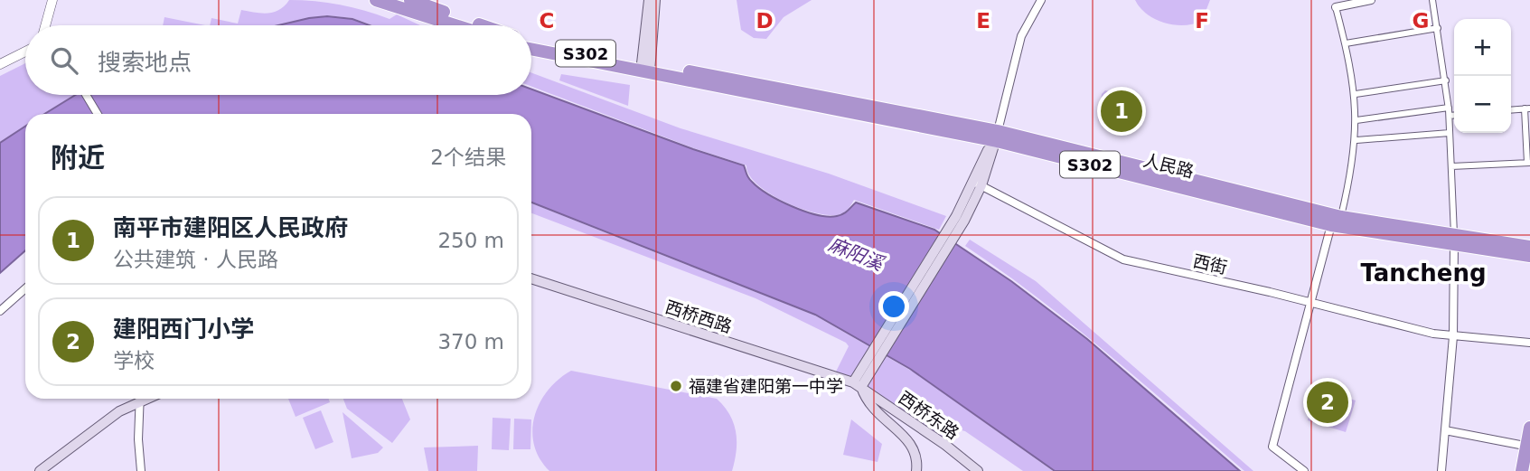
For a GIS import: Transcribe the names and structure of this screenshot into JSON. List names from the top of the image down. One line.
{"streets":{"highway":["S302","人民路"],"main road":["西桥西路","西桥东路"],"street":["西街"]},"crossings":[["S302","人民路"],["西桥西路","西桥东路"]],"districts":["Tancheng"],"water":["麻阳溪"],"places":["福建省建阳第一中学"],"page":{"map_buttons":["+","−"],"search":"搜索地点","pins":["1","2"],"heading":["附近","2个结果"],"list":[{"mark":"1","name":"南平市建阳区人民政府","note":"公共建筑 · 人民路","value":"250 m"},{"mark":"2","name":"建阳西门小学","note":"学校","value":"370 m"}]},"grid":{"columns":["C","D","E","F","G"]}}
